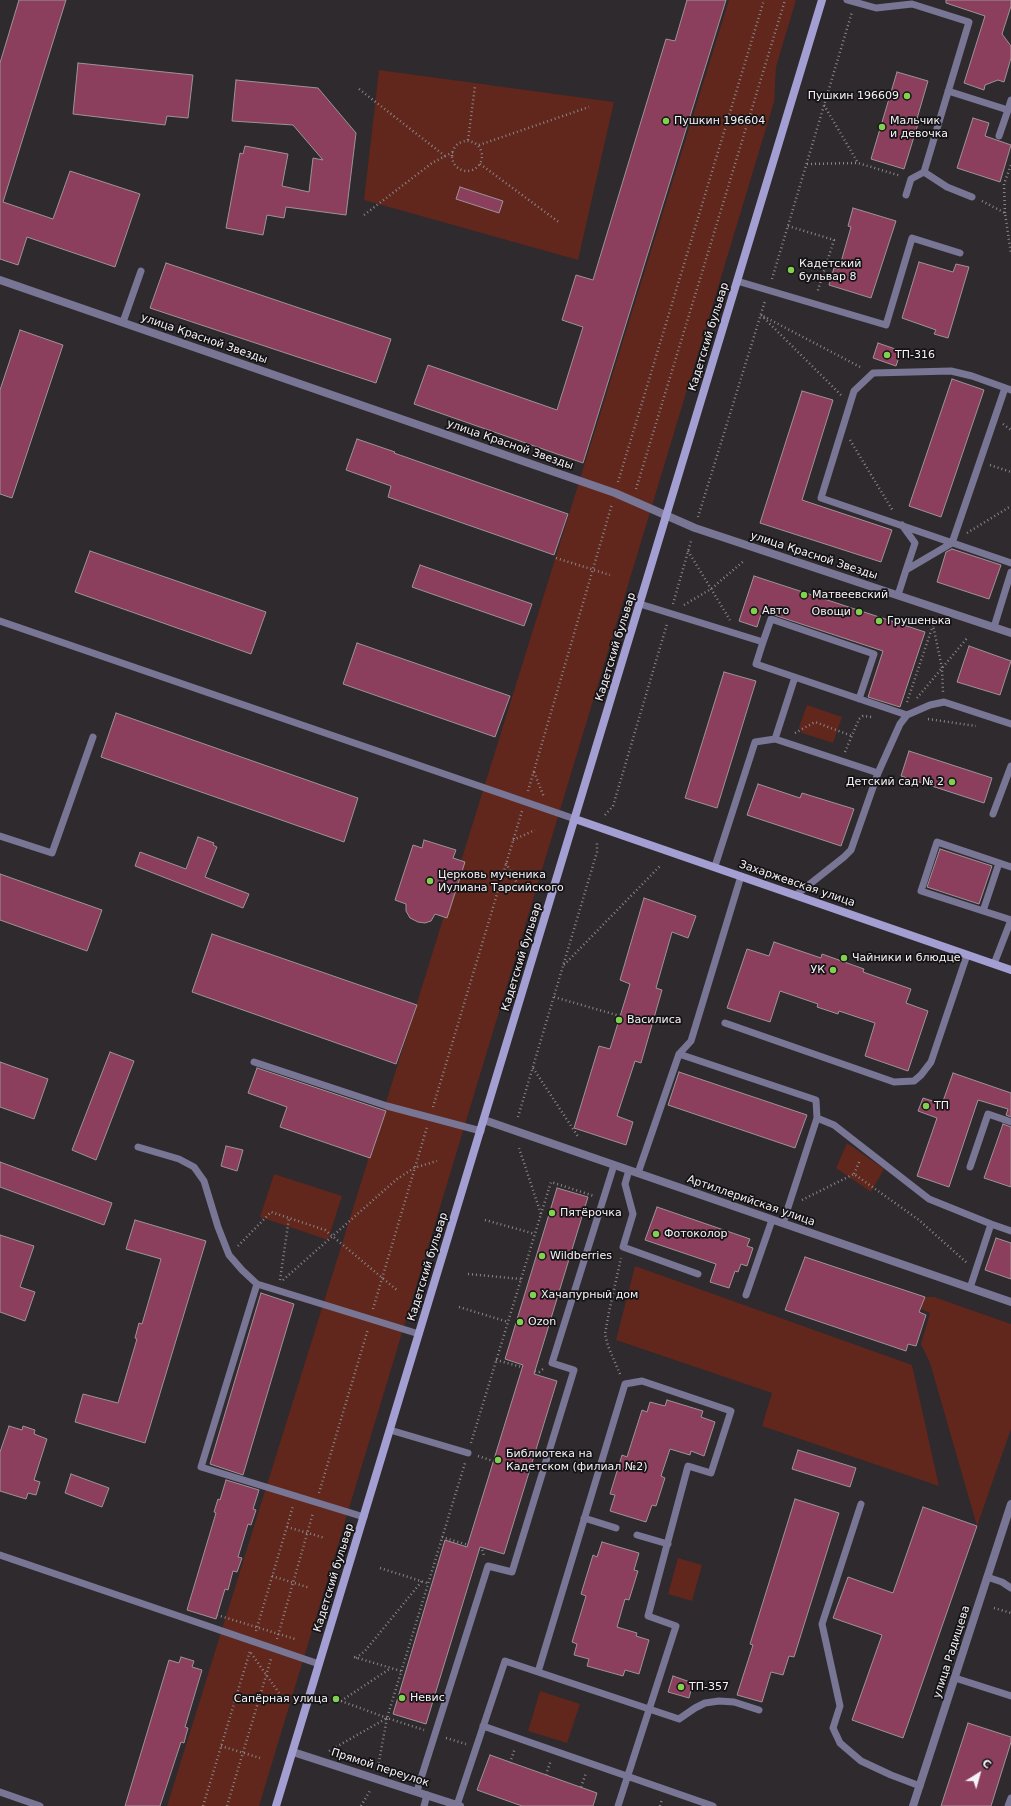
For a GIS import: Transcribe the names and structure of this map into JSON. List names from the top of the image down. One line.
{"streets":{"street":["Кадетский бульвар","улица Красной Звезды","Захаржевская улица","Артиллерийская улица","улица Радищева","Прямой переулок"]},"crossings":[["Кадетский бульвар","улица Красной Звезды"],["Кадетский бульвар","Захаржевская улица"],["Кадетский бульвар","Артиллерийская улица"],["Кадетский бульвар","Прямой переулок"]],"places":["Пушкин 196609","Пушкин 196604","Мальчик и девочка","Кадетский бульвар 8","ТП-316","Матвеевский","Авто","Овощи","Грушенька","Детский сад № 2","Церковь мученика Иулиана Тарсийского","Чайники и блюдце","УК","Василиса","ТП","Пятёрочка","Фотоколор","Wildberries","Хачапурный дом","Ozon","Библиотека на Кадетском (филиал №2)","ТП-357","Невис","Сапёрная улица"],"north":"top right"}
